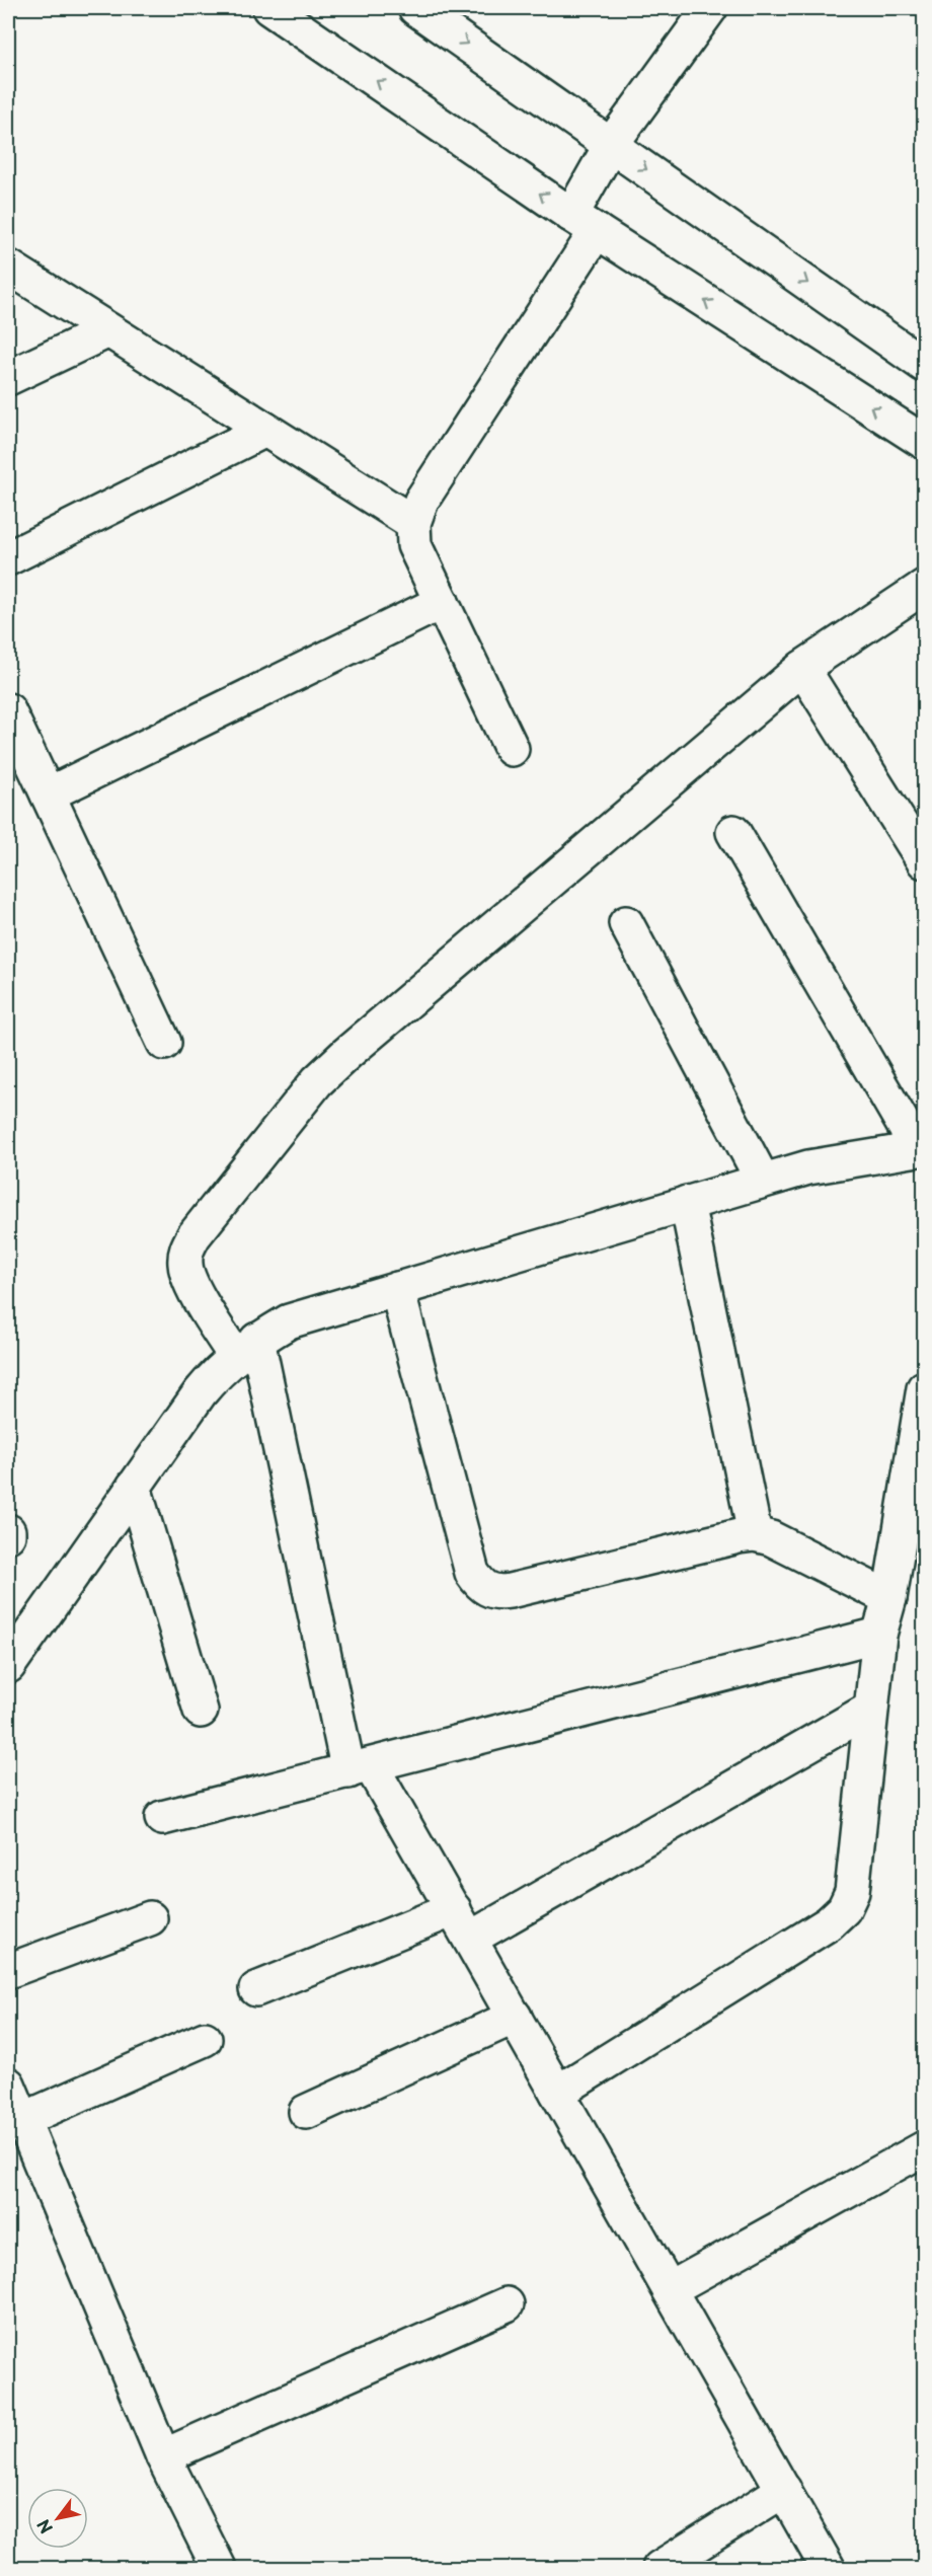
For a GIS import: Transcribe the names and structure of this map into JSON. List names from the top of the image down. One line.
{"north":"bottom left"}
